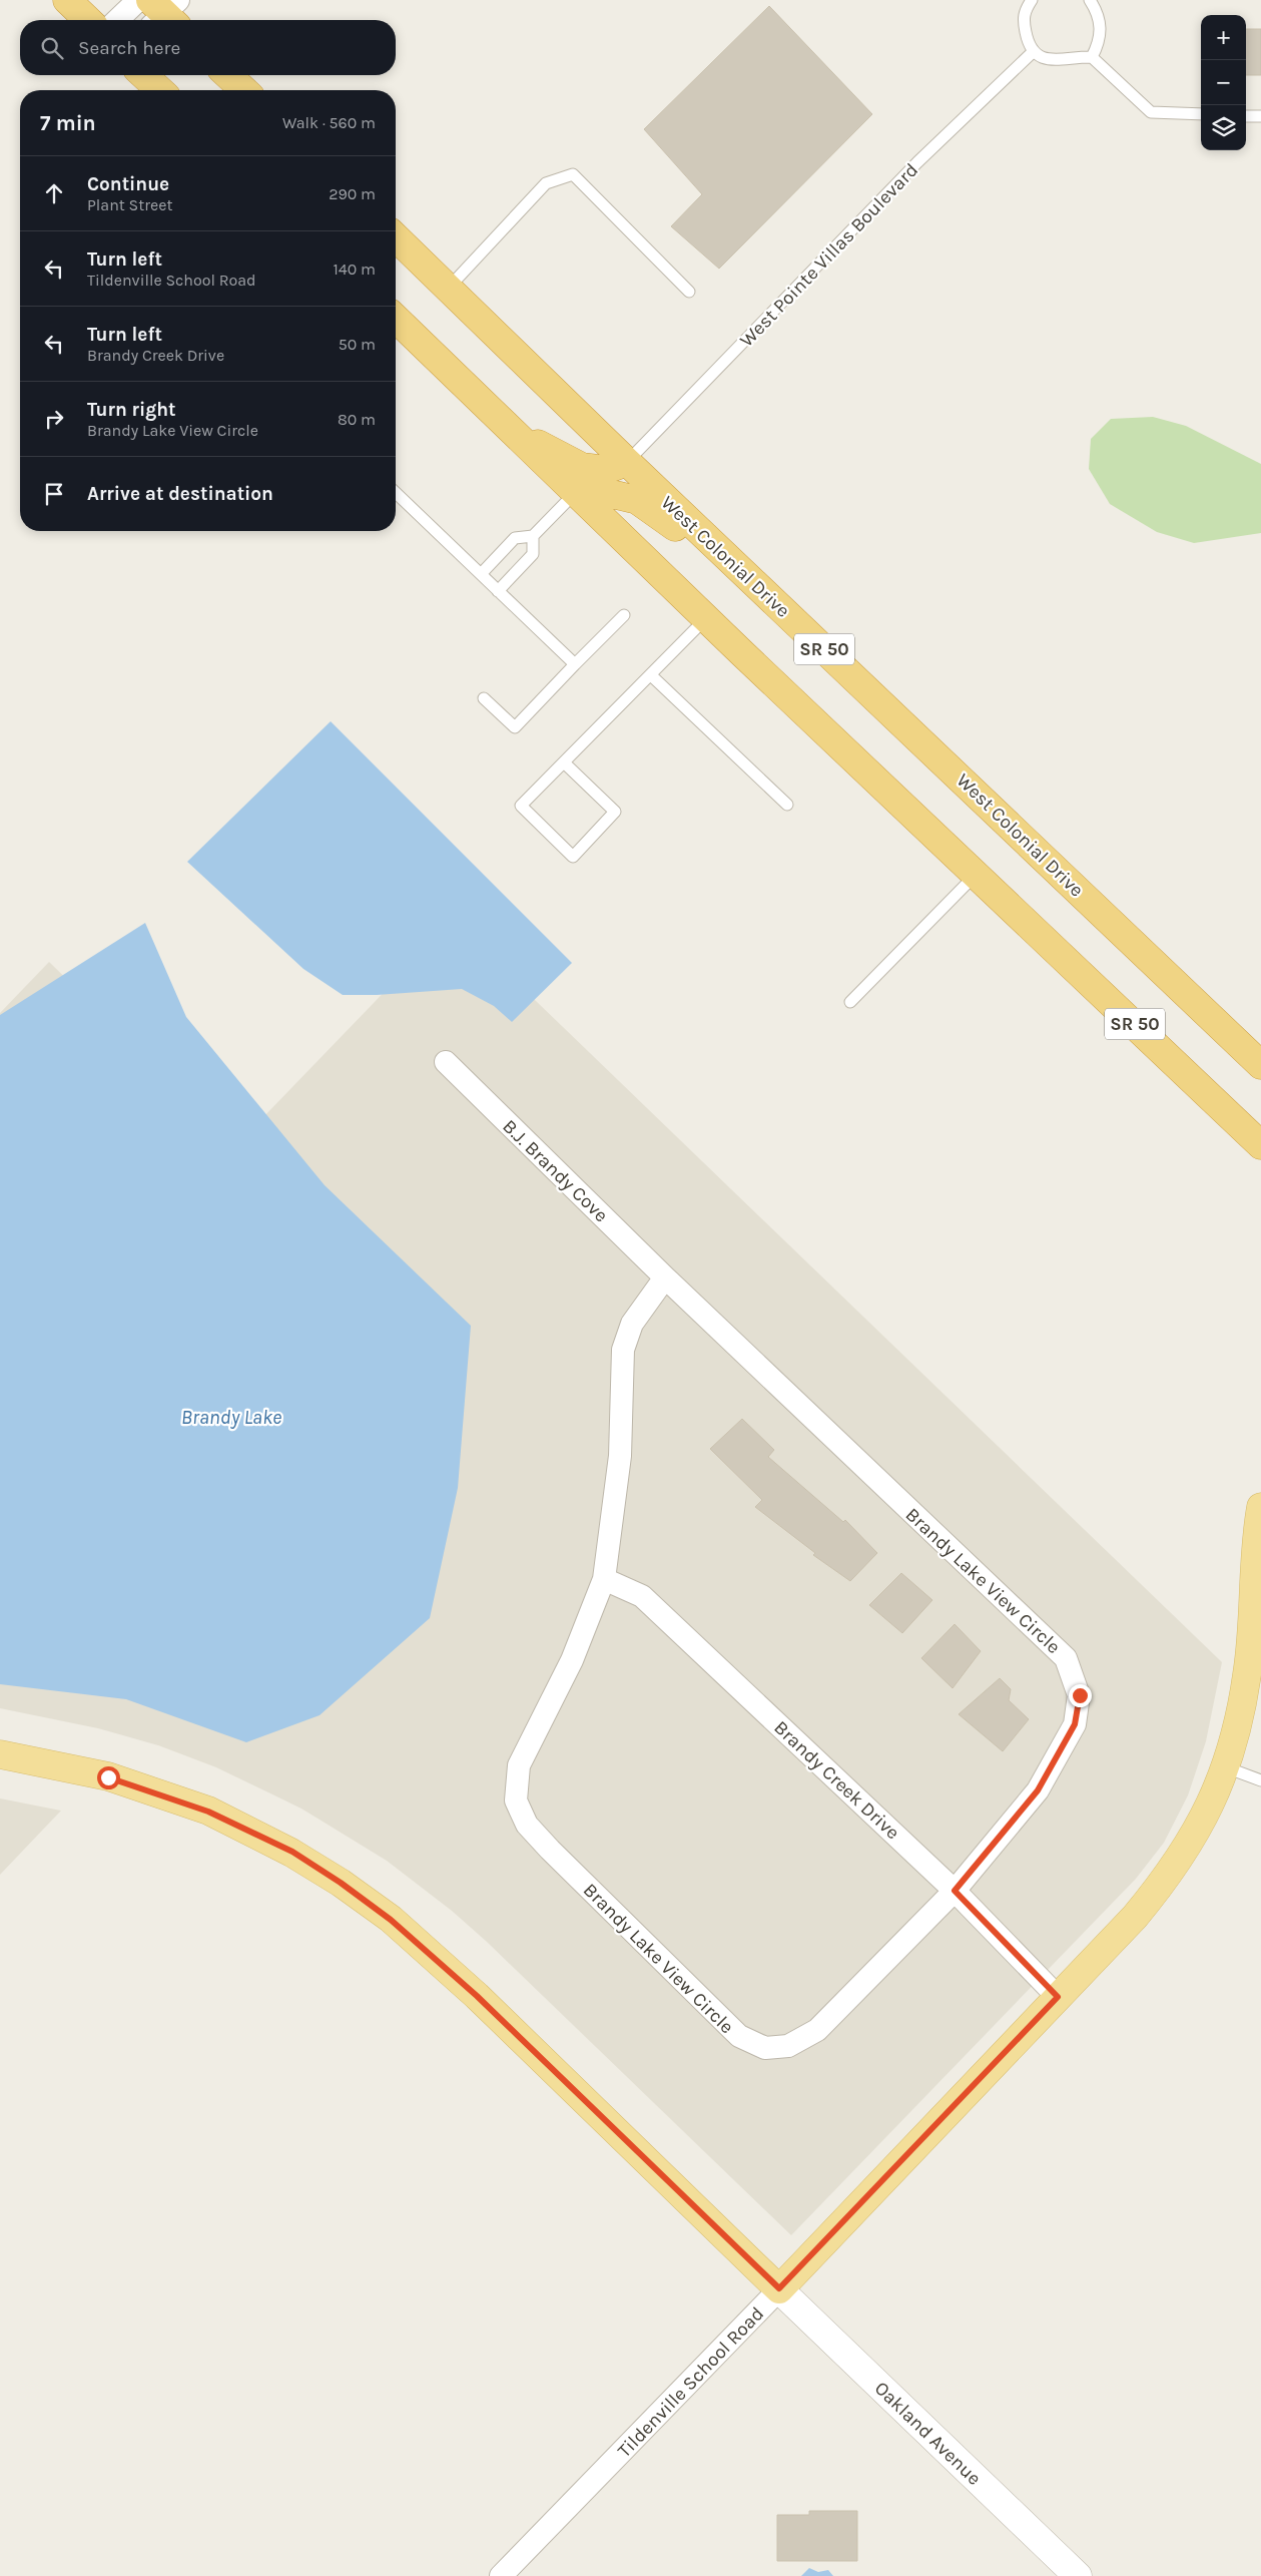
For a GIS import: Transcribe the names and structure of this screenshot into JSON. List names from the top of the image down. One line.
{"streets":{"highway":["West Colonial Drive","SR 50"],"main road":["Tildenville School Road"],"street":["B.J. Brandy Cove","Brandy Lake View Circle","Brandy Creek Drive","Oakland Avenue"],"lane":["West Pointe Villas Boulevard"]},"crossings":[["West Pointe Villas Boulevard","West Colonial Drive"],["B.J. Brandy Cove","Brandy Lake View Circle"],["Brandy Lake View Circle","Brandy Creek Drive"],["Brandy Creek Drive","Tildenville School Road"],["Tildenville School Road","Oakland Avenue"]],"water":["Brandy Lake"],"page":{"map_buttons":["+","−"],"search":"Search here","heading":["7 min","Walk · 560 m"],"list":[["Continue","Plant Street","290 m"],["Turn left","Tildenville School Road","140 m"],["Turn left","Brandy Creek Drive","50 m"],["Turn right","Brandy Lake View Circle","80 m"],"Arrive at destination"]}}
